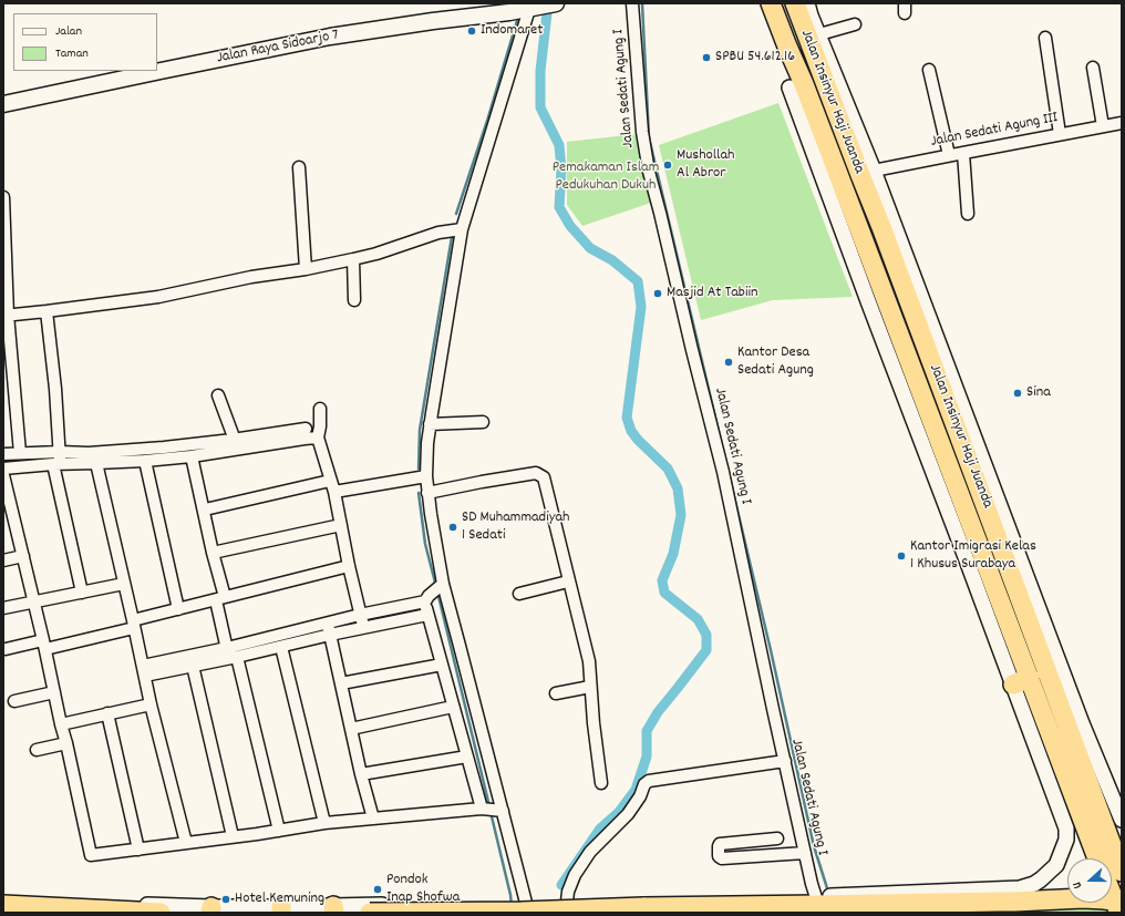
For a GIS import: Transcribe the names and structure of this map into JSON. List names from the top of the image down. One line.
{"streets":{"highway":["Jalan Insinyur Haji Juanda"],"main road":["Jalan Raya Sidoarjo 7"],"street":["Jalan Sedati Agung I","Jalan Sedati Agung III"]},"crossings":[["Jalan Sedati Agung I","Jalan Insinyur Haji Juanda"],["Jalan Insinyur Haji Juanda","Jalan Sedati Agung III"]],"parks":["Pemakaman Islam Pedukuhan Dukuh"],"places":["Indomaret","SPBU 54.612.16","Mushollah Al Abror","Masjid At Tabiin","Kantor Desa Sedati Agung","Sina","SD Muhammadiyah 1 Sedati","Kantor Imigrasi Kelas 1 Khusus Surabaya","Pondok Inap Shofwa","Hotel Kemuning"],"legend":["Jalan","Taman"],"north":"left"}
